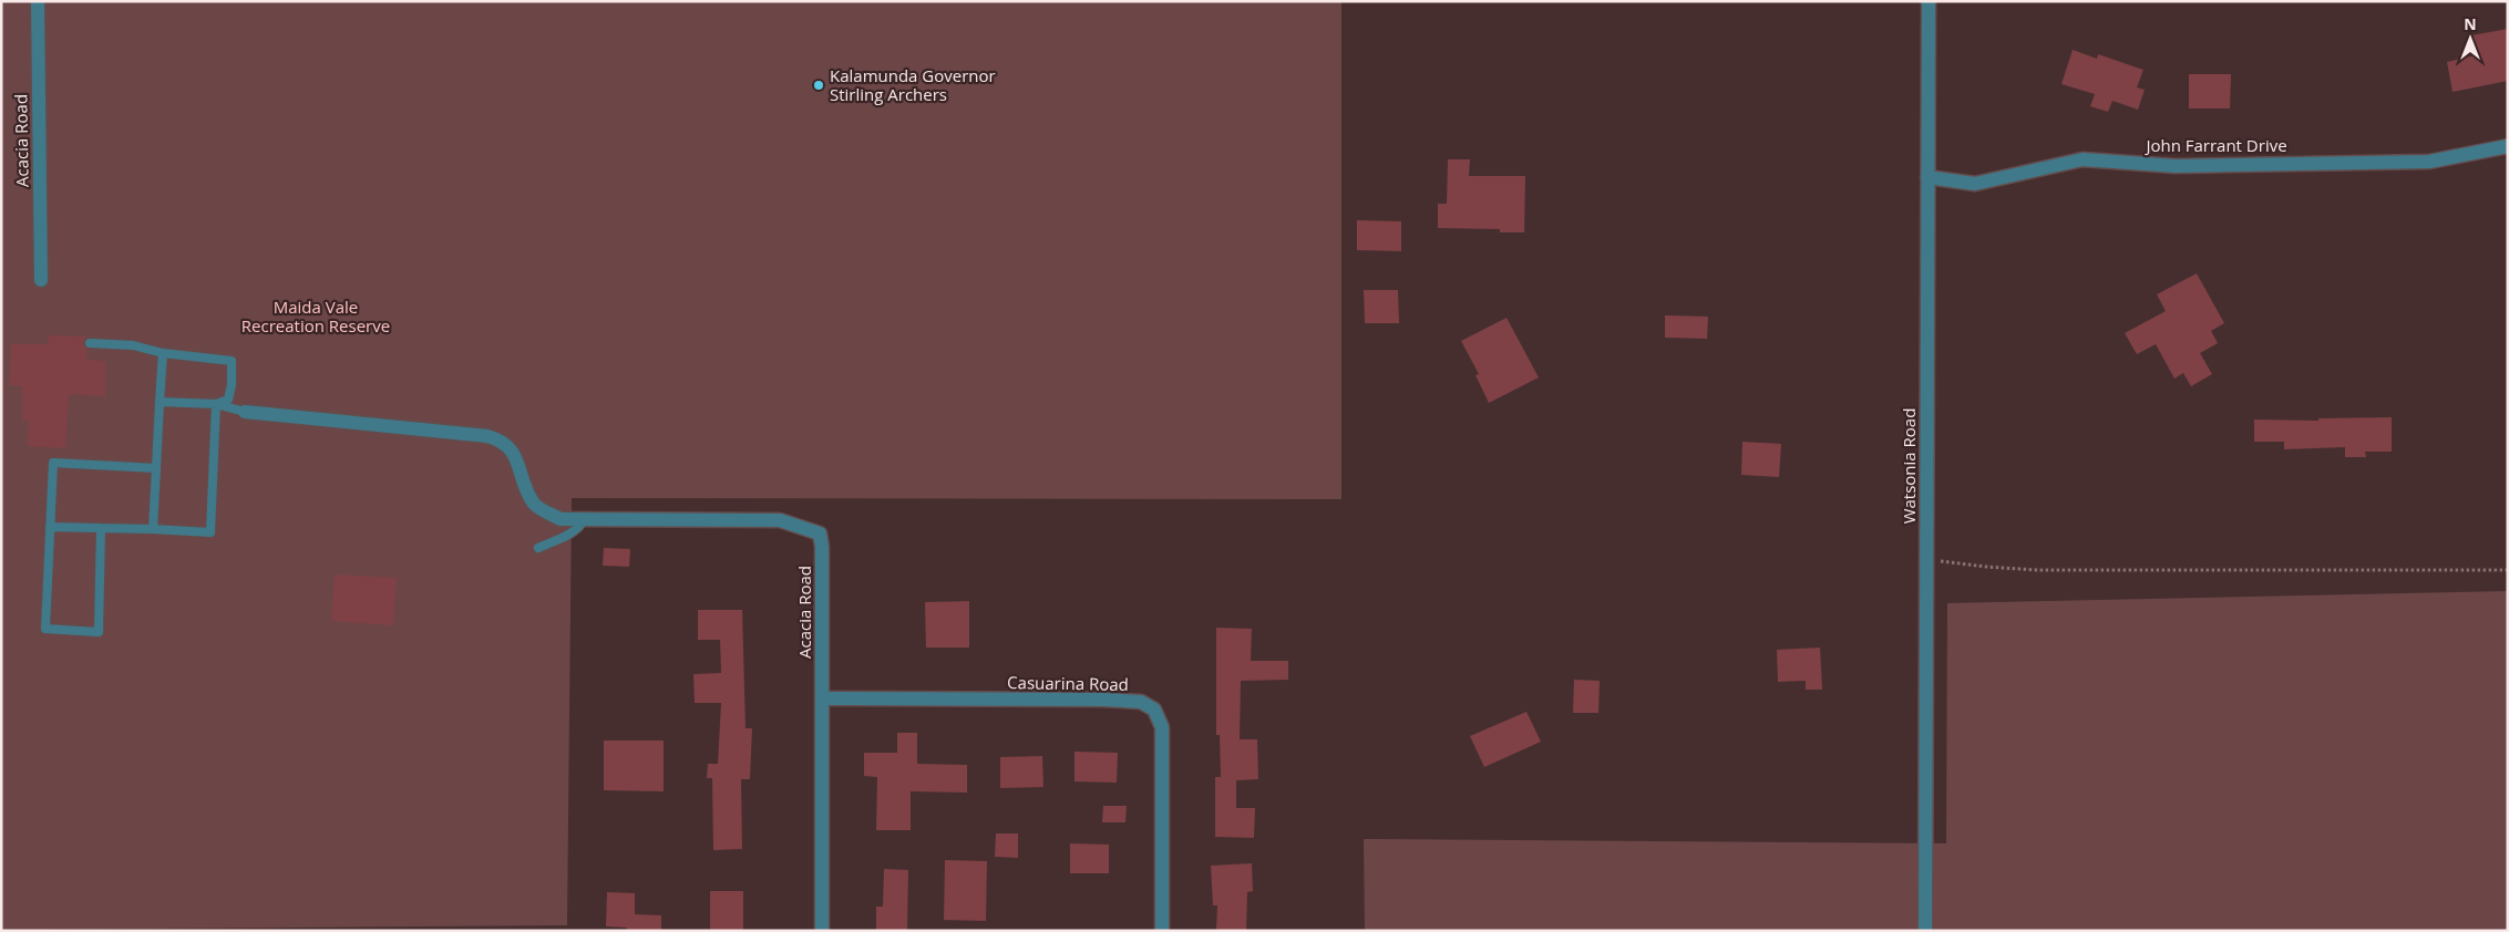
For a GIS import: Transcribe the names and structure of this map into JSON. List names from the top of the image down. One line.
{"streets":{"street":["Acacia Road","John Farrant Drive","Watsonia Road","Casuarina Road"]},"crossings":[["Acacia Road","Casuarina Road"],["John Farrant Drive","Watsonia Road"]],"parks":["Maida Vale Recreation Reserve"],"places":["Kalamunda Governor Stirling Archers"],"north":"top"}
